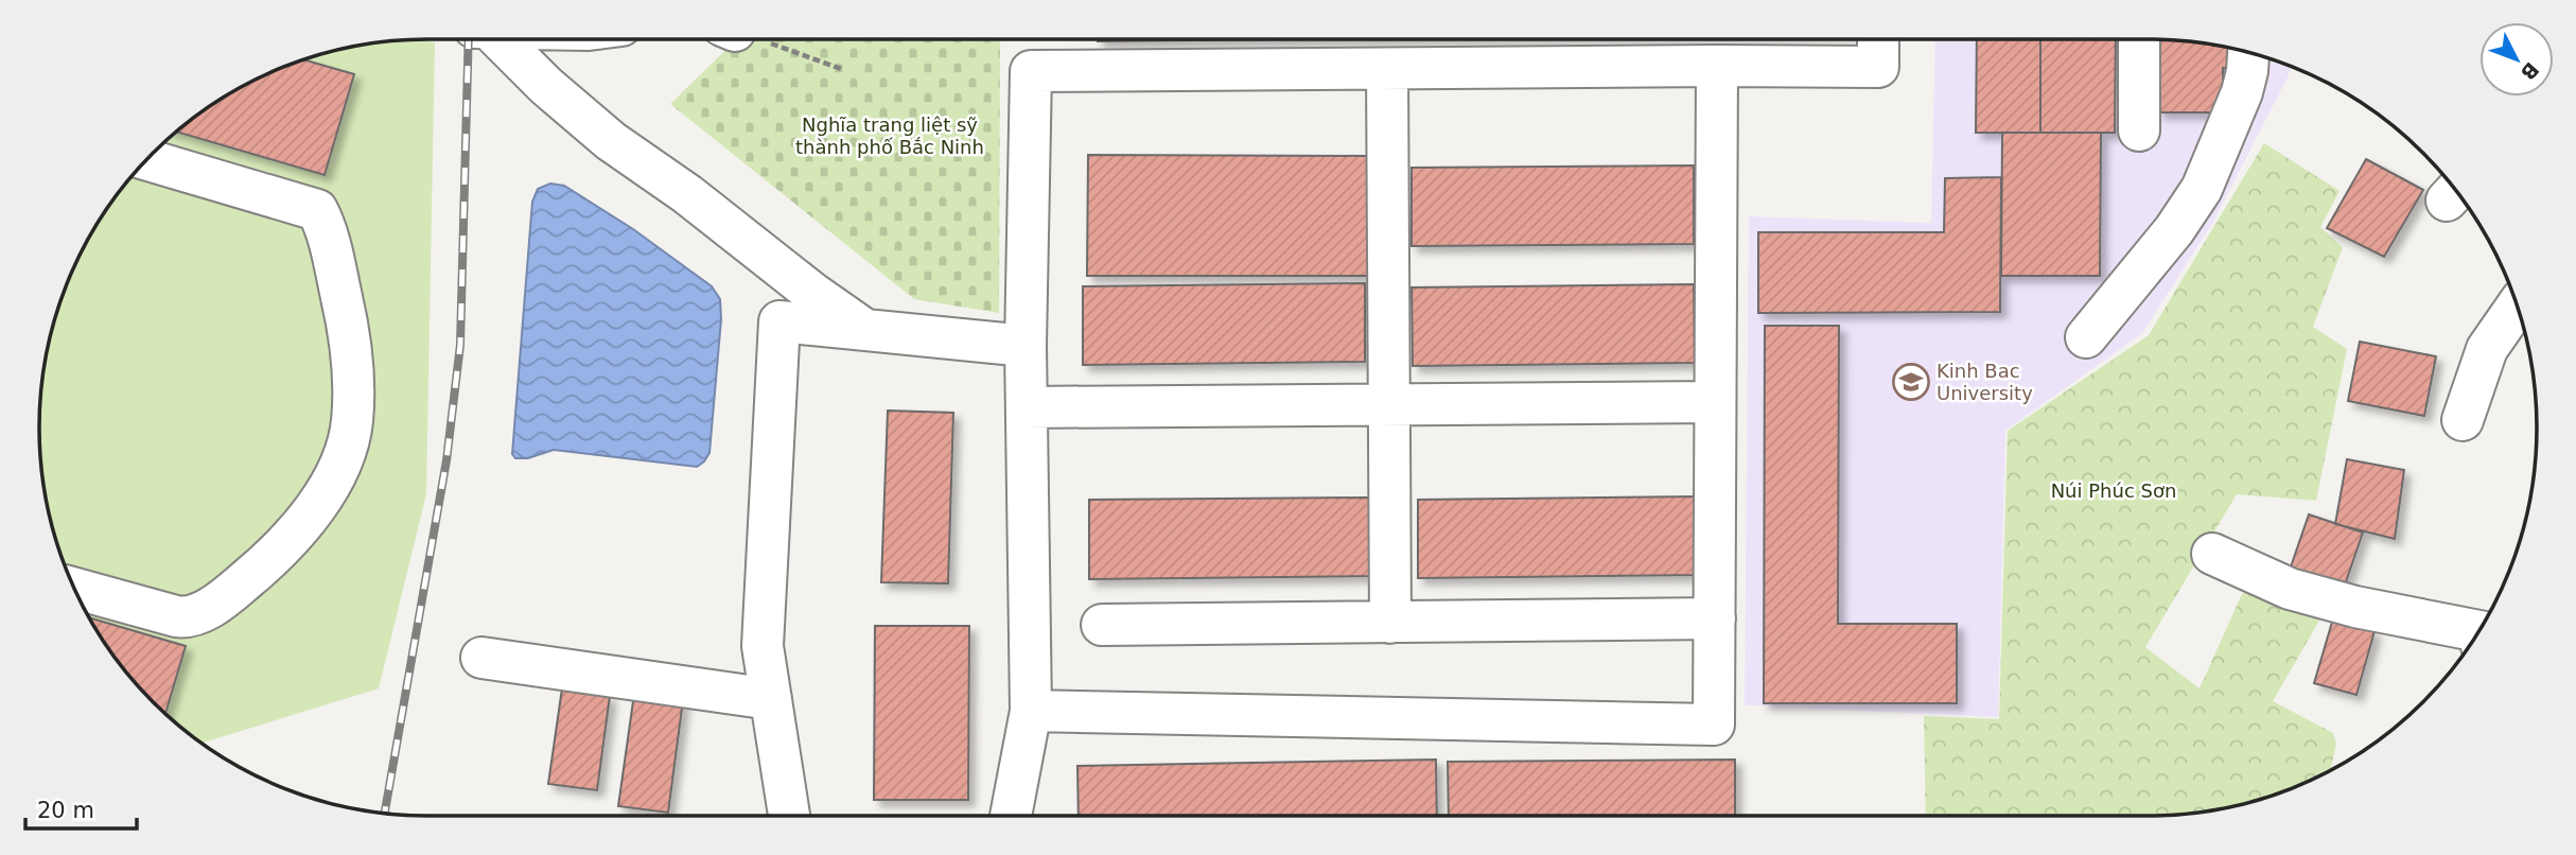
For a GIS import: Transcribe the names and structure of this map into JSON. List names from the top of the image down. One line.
{"parks":["Nghĩa trang liệt sỹ thành phố Bắc Ninh","Núi Phúc Sơn"],"places":{"school or university":["Kinh Bac University"]},"scale_bar":"20 m","north":"bottom right"}
